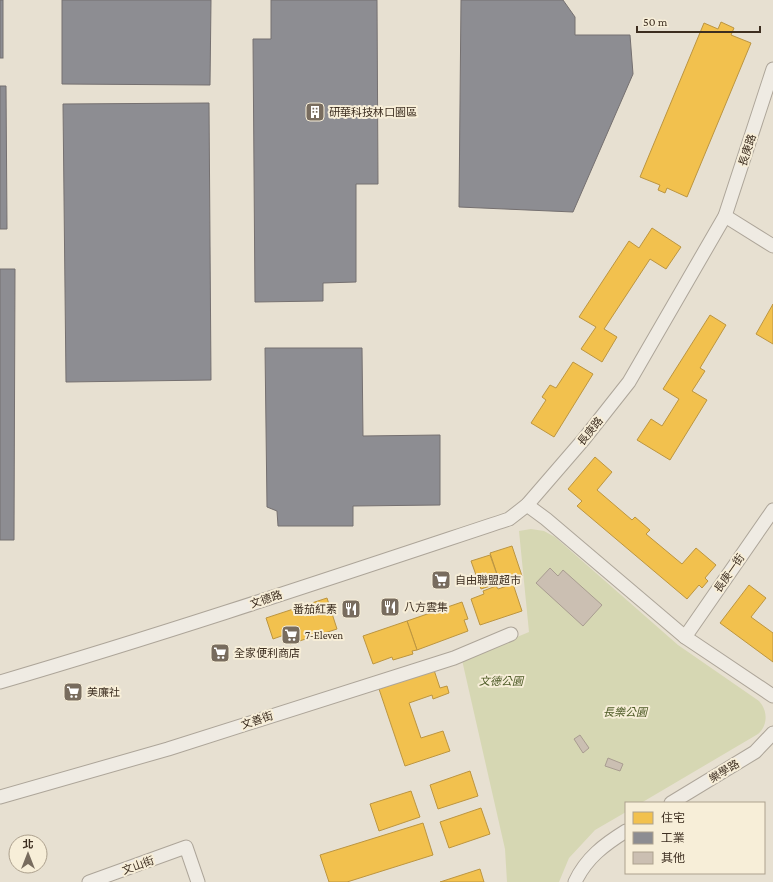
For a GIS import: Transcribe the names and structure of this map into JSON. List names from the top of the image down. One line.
{"streets":{"street":["長庚路","長庚一街","文德路","文善街","樂學路","文山街"]},"crossings":[["長庚路","文德路"]],"parks":["文德公園","長樂公園"],"places":{"building":["研華科技林口園區"],"supermarket":["自由聯盟超市","7-Eleven","全家便利商店","美廉社"],"restaurant":["八方雲集","番茄紅素"]},"legend":["住宅","工業","其他"],"scale_bar":"50 m","north":"top"}
